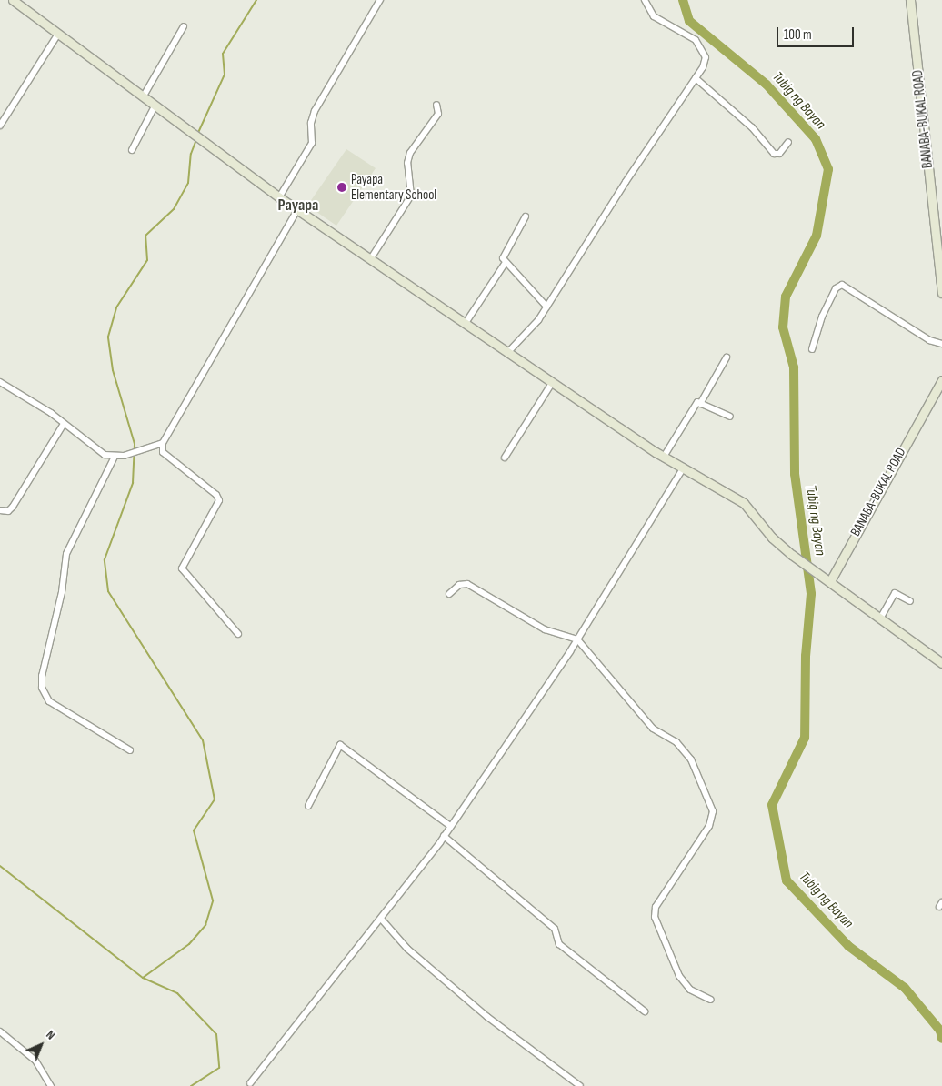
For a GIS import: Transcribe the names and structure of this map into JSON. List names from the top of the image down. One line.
{"streets":{"main road":["BANABA-BUKAL ROAD"]},"districts":["Payapa"],"water":["Tubig ng Bayan"],"places":["Payapa Elementary School"],"scale_bar":"100 m","north":"top right"}
